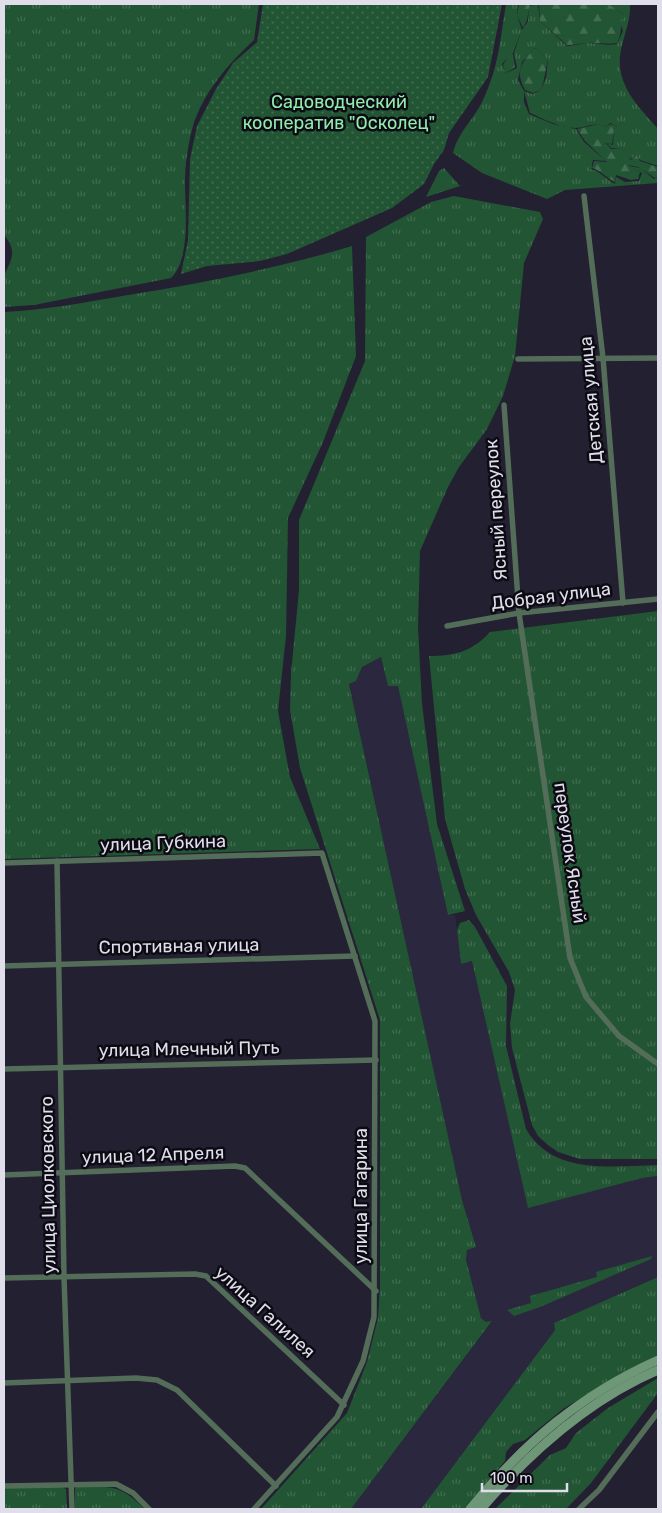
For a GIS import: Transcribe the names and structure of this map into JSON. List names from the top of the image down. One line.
{"streets":{"street":["Детская улица","Ясный переулок","Добрая улица","улица Губкина","переулок Ясный","Спортивная улица","улица Млечный Путь","улица 12 Апреля","улица Циолковского","улица Гагарина","улица Галилея"]},"crossings":[["Детская улица","Добрая улица"],["Ясный переулок","Добрая улица"],["Ясный переулок","переулок Ясный"],["Добрая улица","переулок Ясный"],["улица Губкина","улица Циолковского"],["улица Губкина","улица Гагарина"],["Спортивная улица","улица Циолковского"],["Спортивная улица","улица Гагарина"],["улица Млечный Путь","улица Циолковского"],["улица Млечный Путь","улица Гагарина"],["улица 12 Апреля","улица Циолковского"],["улица 12 Апреля","улица Гагарина"],["улица Циолковского","улица Галилея"],["улица Гагарина","улица Галилея"]],"parks":["Садоводческий кооператив \"Осколец\""],"scale_bar":"100 m"}
